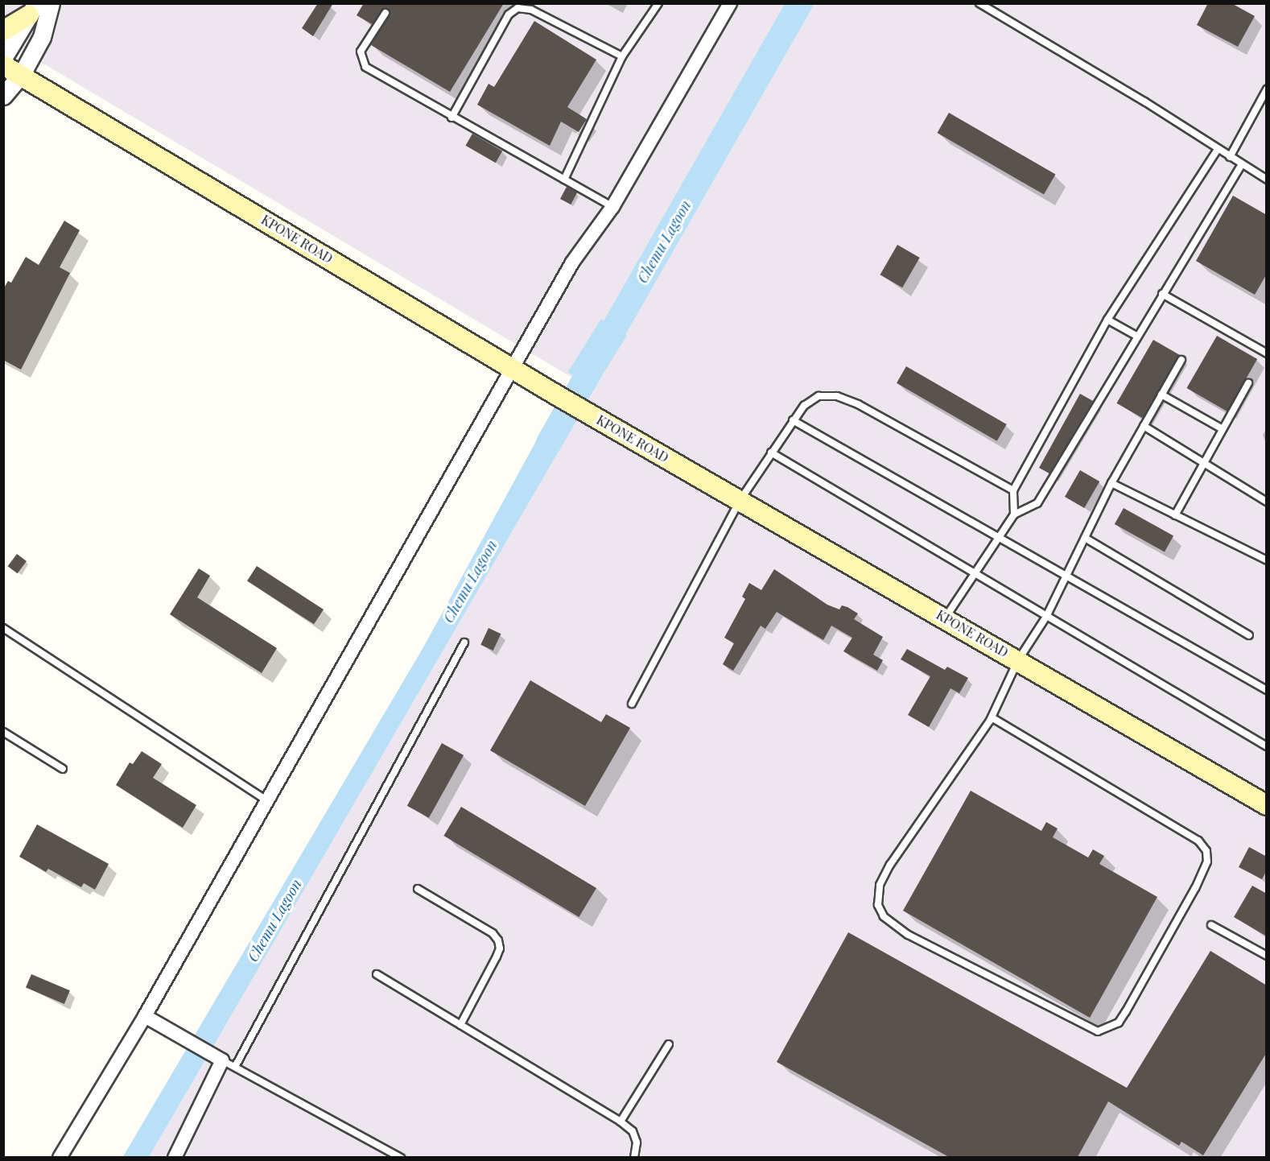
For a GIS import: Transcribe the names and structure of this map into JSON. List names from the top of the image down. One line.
{"streets":{"main road":["KPONE ROAD"]},"water":["Chemu Lagoon"]}
